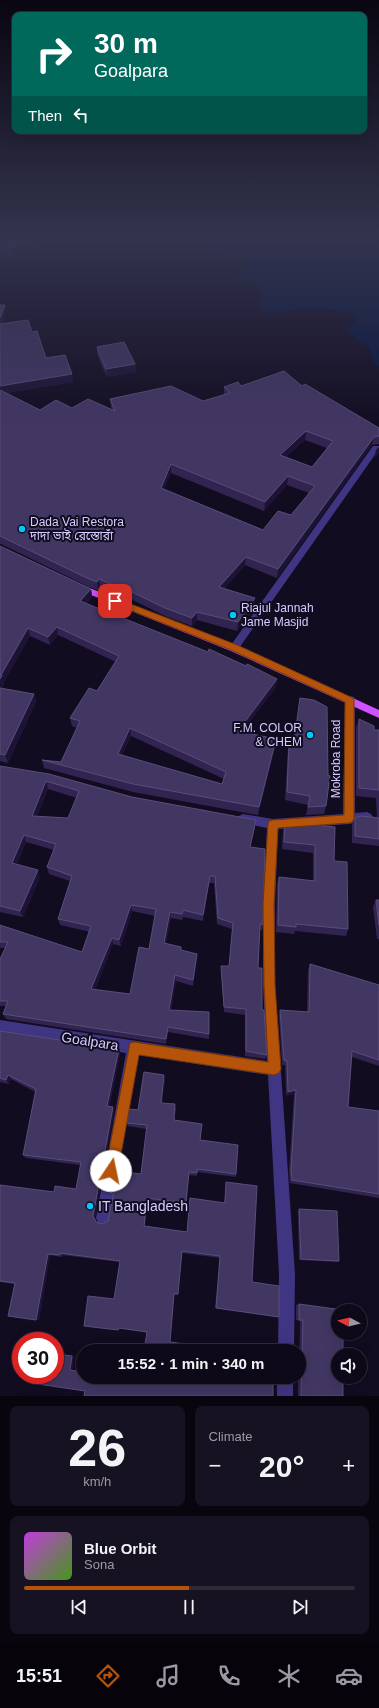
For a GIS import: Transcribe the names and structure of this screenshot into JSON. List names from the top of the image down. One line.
{"streets":{"street":["Mokroba Road","Goalpara"]},"places":["Dada Vai Restora দাদা ভাই রেস্তোরাঁ","Riajul Jannah Jame Masjid","F.M. COLOR & CHEM","IT Bangladesh"],"north":"left","page":{"turn":["30 m","Goalpara"],"then":"Then","limit":"30","trip":"15:52 · 1 min · 340 m","tile":[["26","km/h"],"Climate"],"heat":["−","20°","+"],"song":["Blue Orbit","Sona"],"tabs":"15:51"}}
